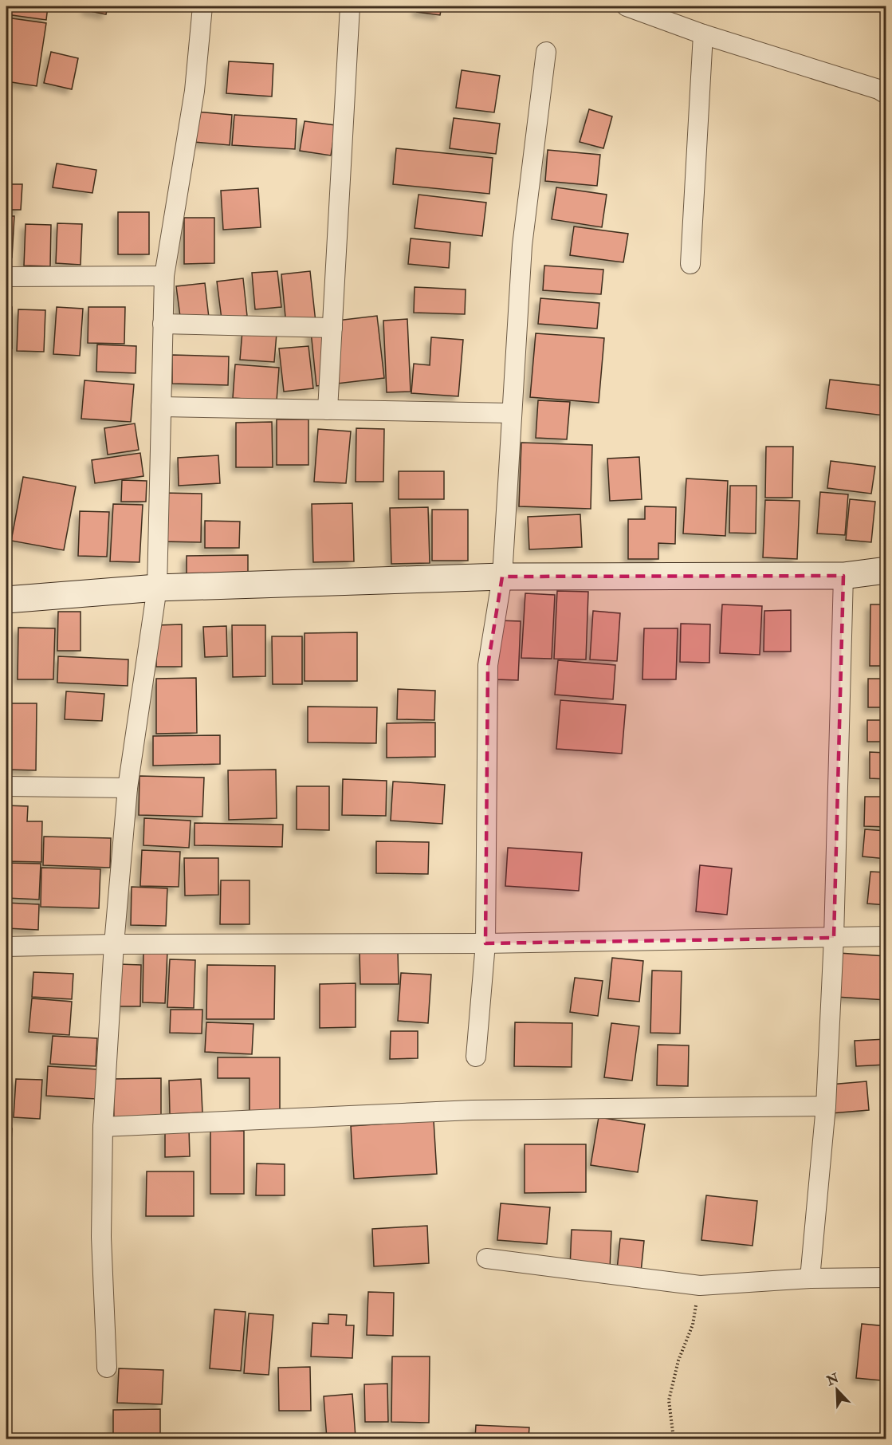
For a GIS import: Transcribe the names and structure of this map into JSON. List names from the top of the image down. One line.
{"north":"top left"}
